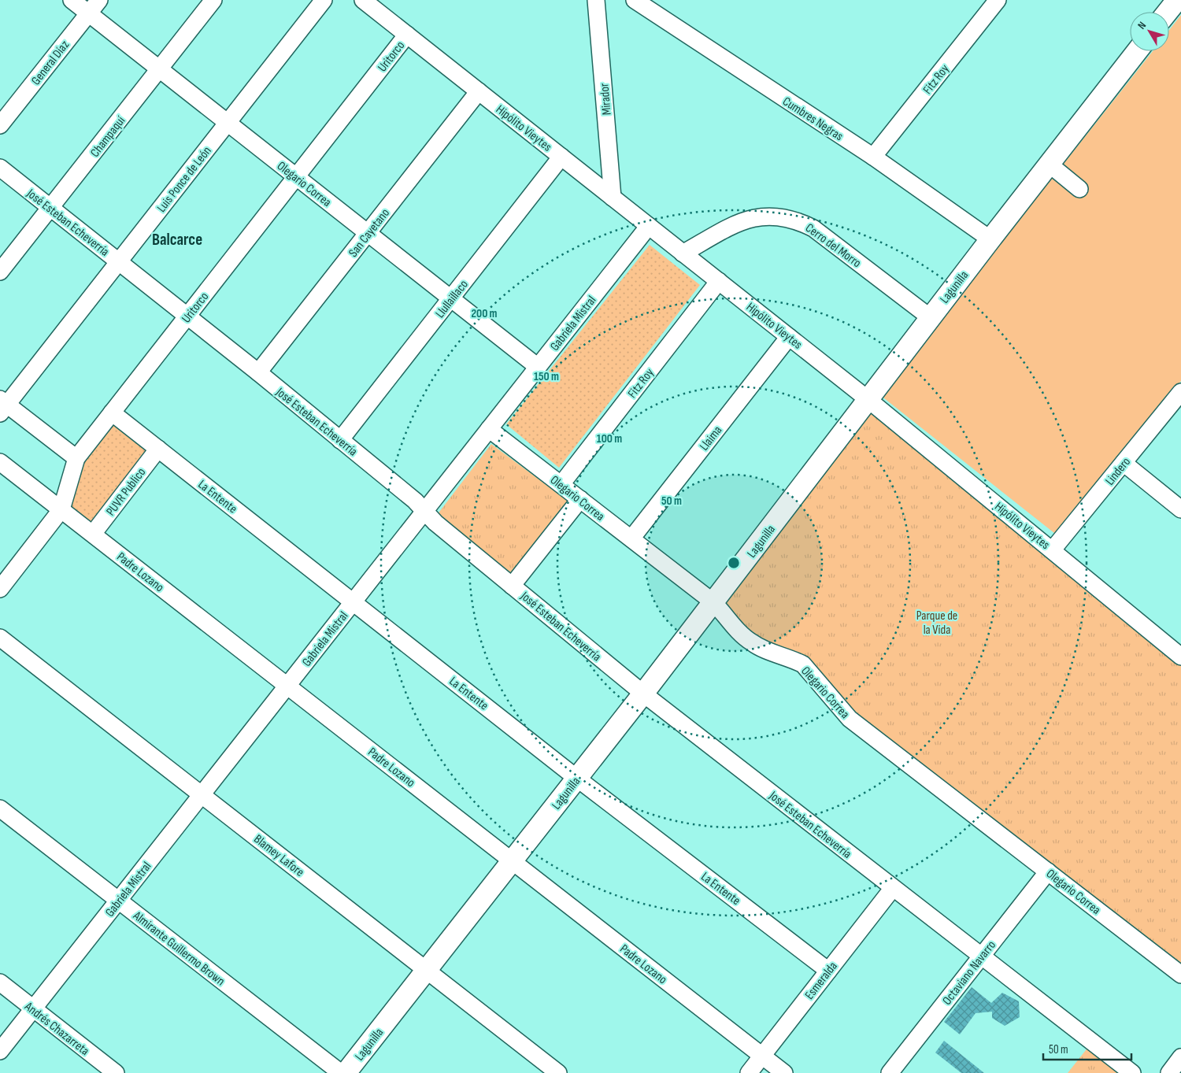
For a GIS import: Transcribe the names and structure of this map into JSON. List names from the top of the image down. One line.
{"streets":{"main road":["Lagunilla"],"street":["Uritorco","General Díaz","Fitz Roy","Mirador","Cumbres Negras","Hipólito Vieytes","Champaquí","Luis Ponce de León","Olegario Correa","José Esteban Echeverría","San Cayetano","Cerro del Morro","Llullaillaco","Gabriela Mistral","Llaima","Lindero","PUVR Publico","La Entente","Padre Lozano","Blamey Lafore","Almirante Guillermo Brown","Octaviano Navarro","Esmeralda","Andrés Chazarreta"]},"crossings":[["Uritorco","Hipólito Vieytes"],["Uritorco","Olegario Correa"],["Uritorco","José Esteban Echeverría"],["Uritorco","La Entente"],["Uritorco","Padre Lozano"],["General Díaz","Olegario Correa"],["Fitz Roy","Cumbres Negras"],["Fitz Roy","Hipólito Vieytes"],["Fitz Roy","Olegario Correa"],["Mirador","Hipólito Vieytes"],["Cumbres Negras","Lagunilla"],["Hipólito Vieytes","San Cayetano"],["Hipólito Vieytes","Cerro del Morro"],["Hipólito Vieytes","Lagunilla"],["Hipólito Vieytes","Llullaillaco"],["Hipólito Vieytes","Gabriela Mistral"],["Hipólito Vieytes","Llaima"],["Hipólito Vieytes","Lindero"],["Champaquí","Olegario Correa"],["Champaquí","José Esteban Echeverría"],["Luis Ponce de León","Olegario Correa"],["Luis Ponce de León","José Esteban Echeverría"],["Olegario Correa","San Cayetano"],["Olegario Correa","Lagunilla"],["Olegario Correa","Llullaillaco"],["Olegario Correa","Gabriela Mistral"],["Olegario Correa","Llaima"],["Olegario Correa","Octaviano Navarro"],["José Esteban Echeverría","San Cayetano"],["José Esteban Echeverría","Lagunilla"],["José Esteban Echeverría","Llullaillaco"],["José Esteban Echeverría","Gabriela Mistral"],["José Esteban Echeverría","Octaviano Navarro"],["José Esteban Echeverría","Esmeralda"],["Cerro del Morro","Lagunilla"],["Lagunilla","La Entente"],["Lagunilla","Padre Lozano"],["Lagunilla","Blamey Lafore"],["Gabriela Mistral","La Entente"],["Gabriela Mistral","Padre Lozano"],["Gabriela Mistral","Blamey Lafore"],["Gabriela Mistral","Almirante Guillermo Brown"],["Gabriela Mistral","Andrés Chazarreta"],["PUVR Publico","La Entente"],["PUVR Publico","Padre Lozano"],["La Entente","Esmeralda"],["Padre Lozano","Esmeralda"]],"districts":["Balcarce"],"parks":["Parque de la Vida"],"scale_bar":"50 m","north":"top left","rings":["200 m","150 m","100 m","50 m"]}
